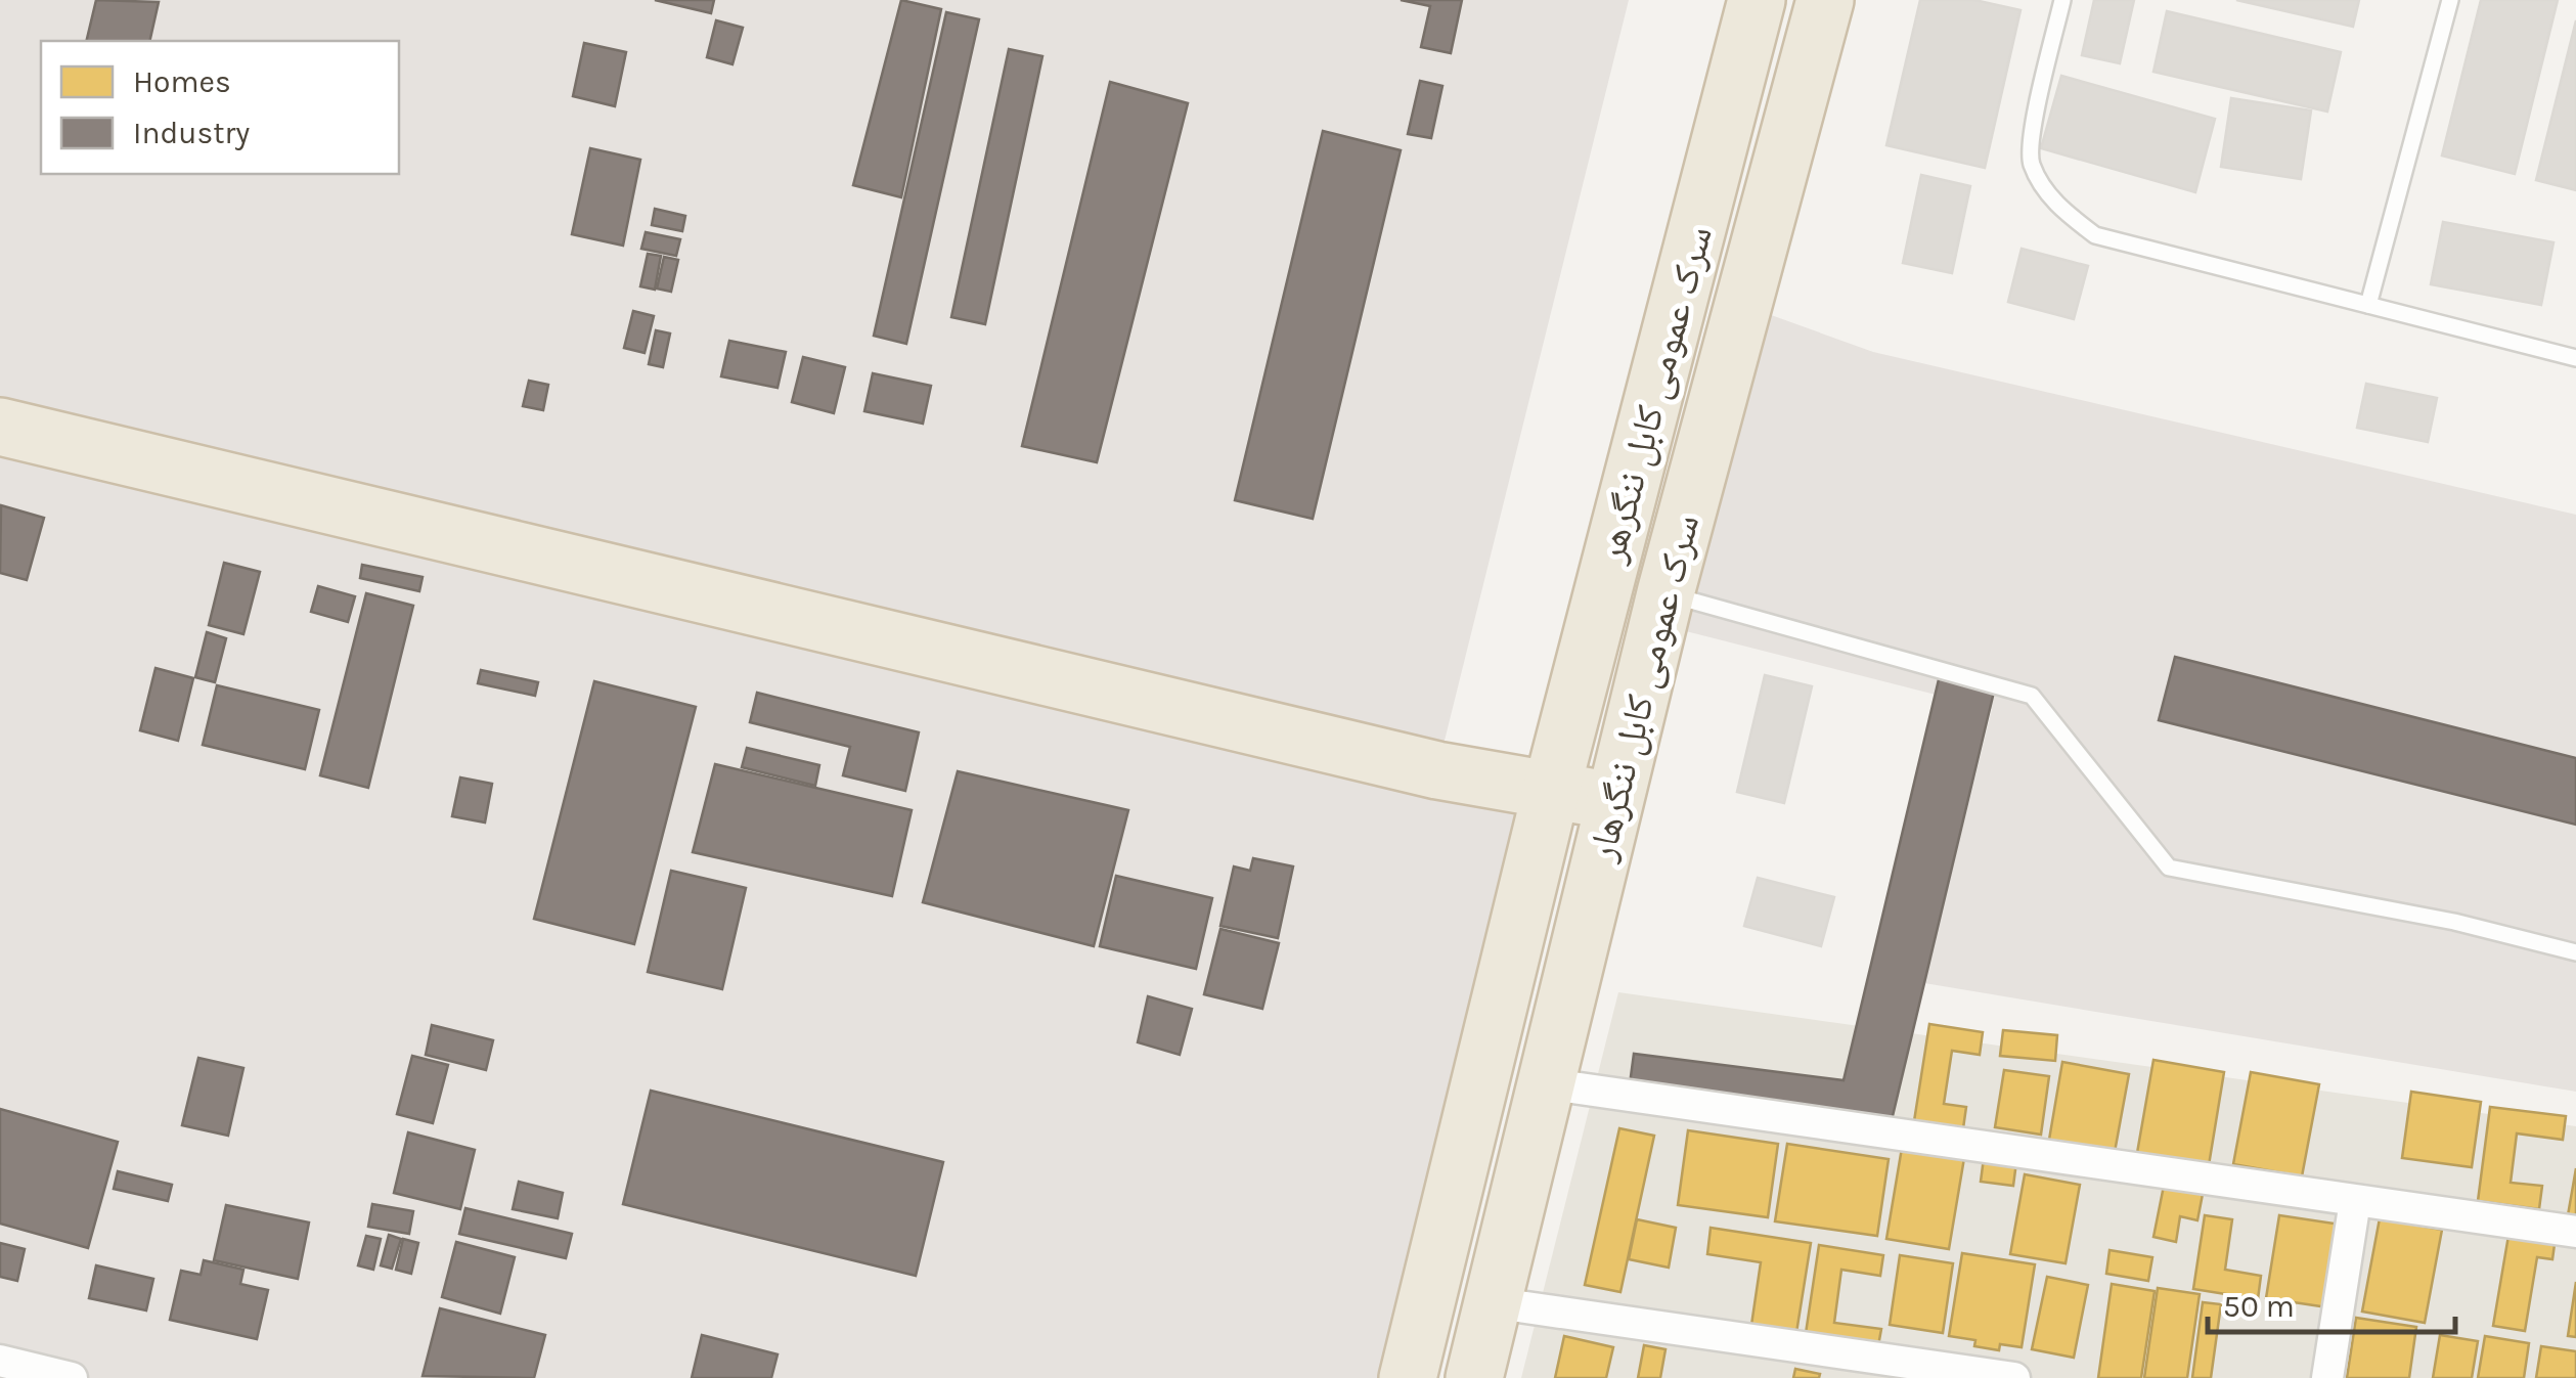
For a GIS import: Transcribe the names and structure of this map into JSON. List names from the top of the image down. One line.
{"streets":{"highway":["سرک عمومی کابل ننگرهر","سرک عمومی کابل ننگرهار"]},"crossings":[["سرک عمومی کابل ننگرهر","سرک عمومی کابل ننگرهار"]],"legend":["Homes","Industry"],"scale_bar":"50 m"}
